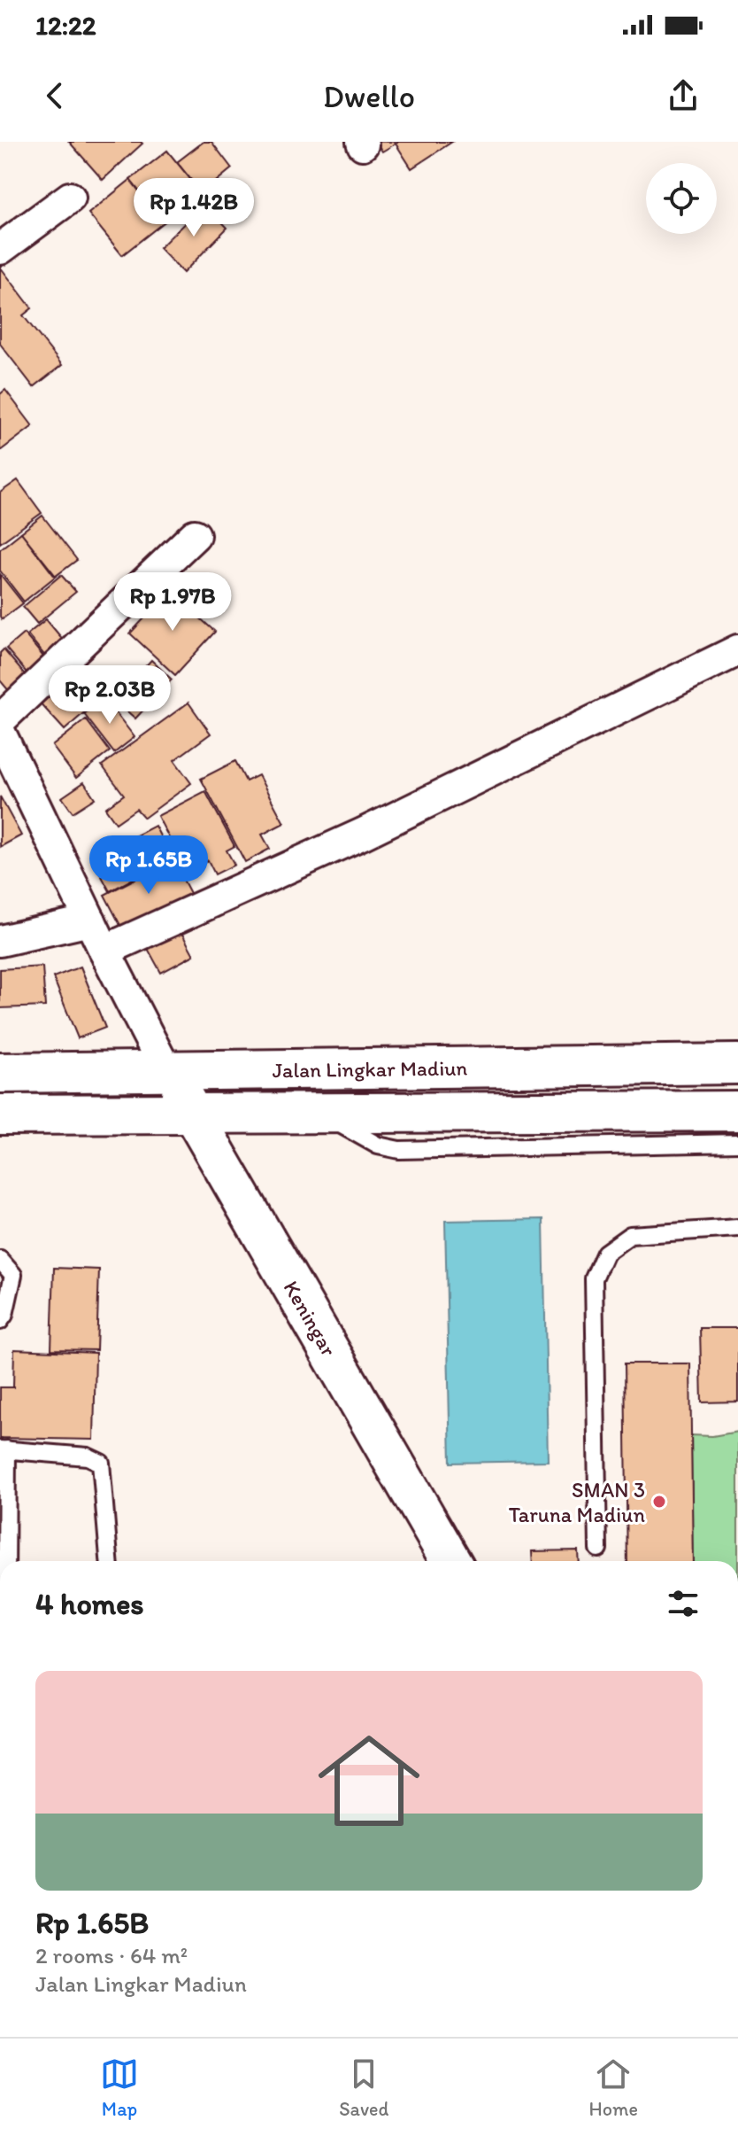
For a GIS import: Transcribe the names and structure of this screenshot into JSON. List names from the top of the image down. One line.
{"streets":{"main road":["Jalan Lingkar Madiun","Keningar"]},"crossings":[["Jalan Lingkar Madiun","Keningar"]],"places":["SMAN 3 Taruna Madiun"],"page":{"status":"12:22","header":"Dwello","price":["Rp 1.42B","Rp 1.97B","Rp 2.03B","Rp 1.65B"],"heading":"4 homes","list":[{"name":"Rp 1.65B","note":"2 rooms · 64 m² · Jalan Lingkar Madiun"}],"tabs":["Map","Saved","Home"]}}
